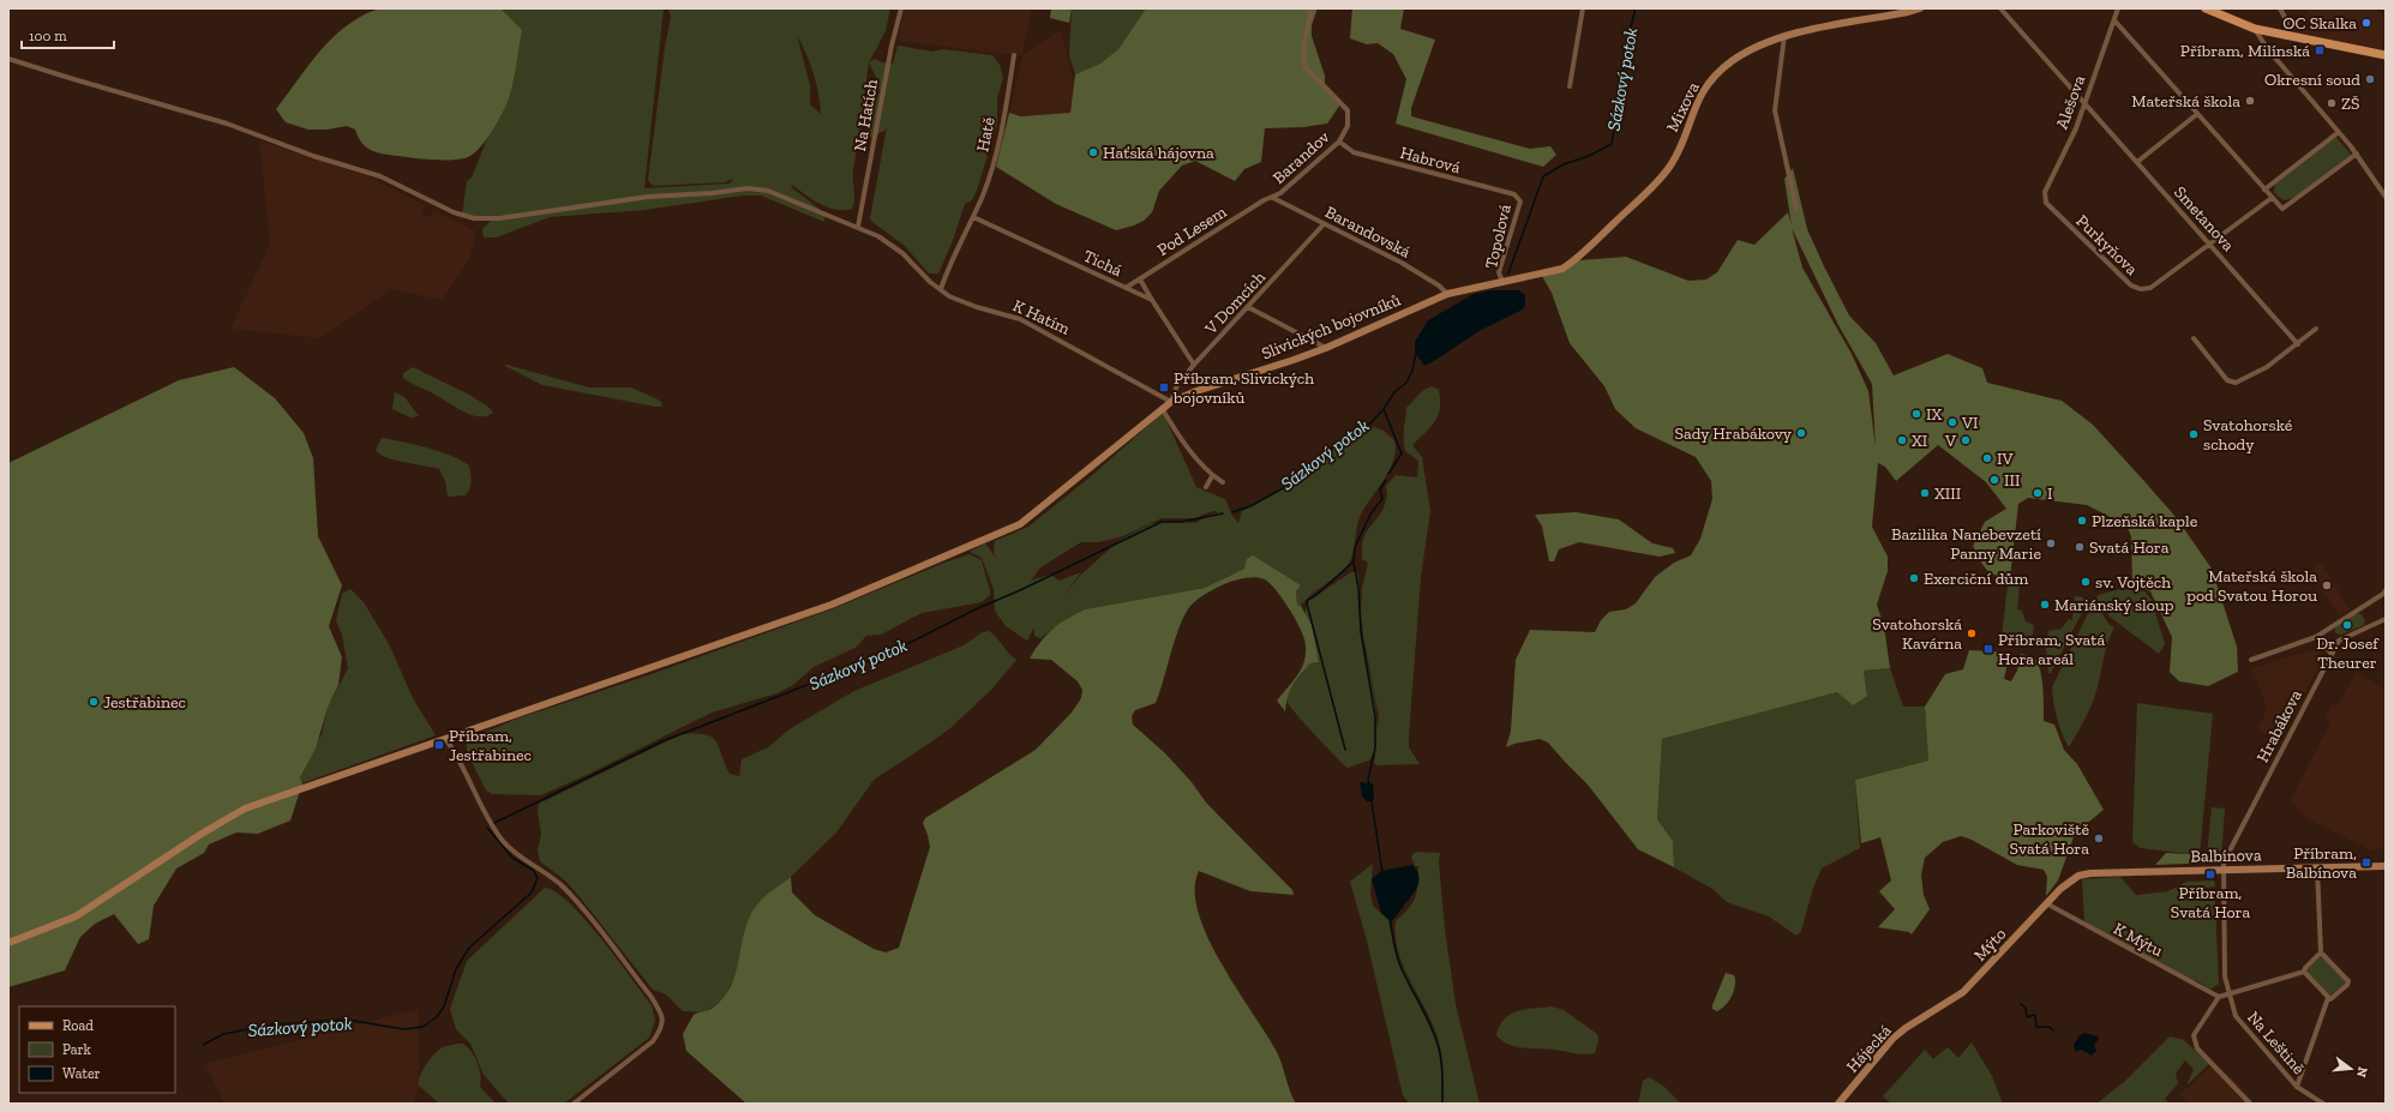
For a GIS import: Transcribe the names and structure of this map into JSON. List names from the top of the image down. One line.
{"streets":{"street":["Alešova","Mixova","Na Hatích","Hatě","Barandov","Habrová","Smetanova","Pod Lesem","Barandovská","Topolová","Purkyňova","Tichá","V Domcích","K Hatím","Slivických bojovníků","Hrabákova","Balbínova","K Mýtu","Mýto","Na Leštině","Hájecká"]},"crossings":[["Alešova","Smetanova"],["Alešova","Purkyňova"],["Mixova","Slivických bojovníků"],["Na Hatích","K Hatím"],["Hatě","Tichá"],["Barandov","Habrová"],["Barandov","Pod Lesem"],["Barandov","Barandovská"],["Habrová","Topolová"],["Smetanova","Purkyňova"],["Pod Lesem","Barandovská"],["Pod Lesem","Tichá"],["Barandovská","V Domcích"],["Barandovská","Slivických bojovníků"],["Topolová","Slivických bojovníků"],["V Domcích","K Hatím"],["V Domcích","Slivických bojovníků"],["K Hatím","Slivických bojovníků"],["Hrabákova","Balbínova"],["Hrabákova","Na Leštině"],["Balbínova","Mýto"],["Balbínova","Na Leštině"],["K Mýtu","Mýto"],["Mýto","Hájecká"]],"water":["Sázkový potok"],"places":{"other":["OC Skalka","Okresní soud","Mateřská škola","ZŠ","Haťská hájovna","IX","VI","Sady Hrabákovy","Svatohorské schody","XI","V","IV","III","XIII","I","Plzeňská kaple","Bazilika Nanebevzetí Panny Marie","Svatá Hora","Exerciční dům","sv. Vojtěch","Mateřská škola pod Svatou Horou","Mariánský sloup","Dr. Josef Theurer","Svatohorská Kavárna","Jestřabinec","Parkoviště Svatá Hora"],"transit":["Příbram, Milínská","Příbram, Slivických bojovníků","Příbram, Svatá Hora areál","Příbram, Jestřabinec","Příbram, Balbínova","Příbram, Svatá Hora"]},"legend":["Road","Park","Water"],"scale_bar":"100 m","north":"right"}
